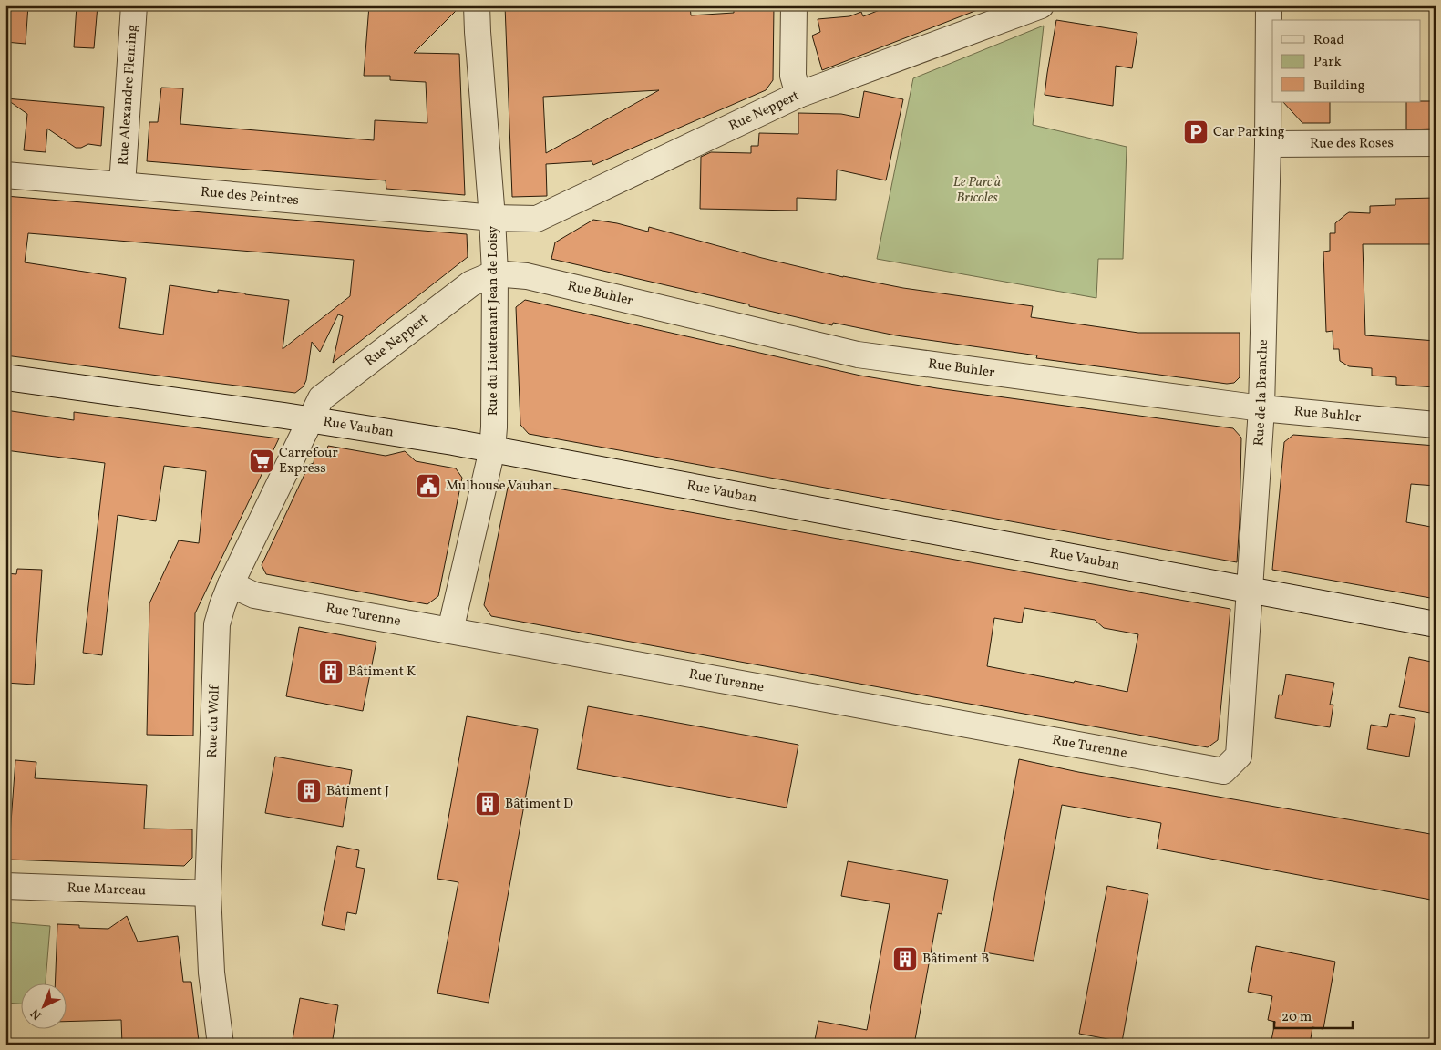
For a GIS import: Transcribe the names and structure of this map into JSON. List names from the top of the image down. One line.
{"streets":{"street":["Rue Alexandre Fleming","Rue Neppert","Rue des Roses","Rue des Peintres","Rue Buhler","Rue du Lieutenant Jean de Loisy","Rue de la Branche","Rue Vauban","Rue Turenne","Rue du Wolf","Rue Marceau"]},"crossings":[["Rue Alexandre Fleming","Rue des Peintres"],["Rue Neppert","Rue des Peintres"],["Rue Neppert","Rue Buhler"],["Rue Neppert","Rue du Lieutenant Jean de Loisy"],["Rue Neppert","Rue Vauban"],["Rue Neppert","Rue du Wolf"],["Rue des Roses","Rue de la Branche"],["Rue des Peintres","Rue du Lieutenant Jean de Loisy"],["Rue Buhler","Rue du Lieutenant Jean de Loisy"],["Rue Buhler","Rue de la Branche"],["Rue du Lieutenant Jean de Loisy","Rue Vauban"],["Rue du Lieutenant Jean de Loisy","Rue Turenne"],["Rue de la Branche","Rue Vauban"],["Rue de la Branche","Rue Turenne"],["Rue Vauban","Rue du Wolf"],["Rue Turenne","Rue du Wolf"],["Rue du Wolf","Rue Marceau"]],"parks":["Le Parc à Bricoles"],"places":{"parking":["Car Parking"],"supermarket":["Carrefour Express"],"public building":["Mulhouse Vauban"],"building":["Bâtiment K","Bâtiment J","Bâtiment D","Bâtiment B"]},"legend":["Road","Park","Building"],"scale_bar":"20 m","north":"bottom left"}
